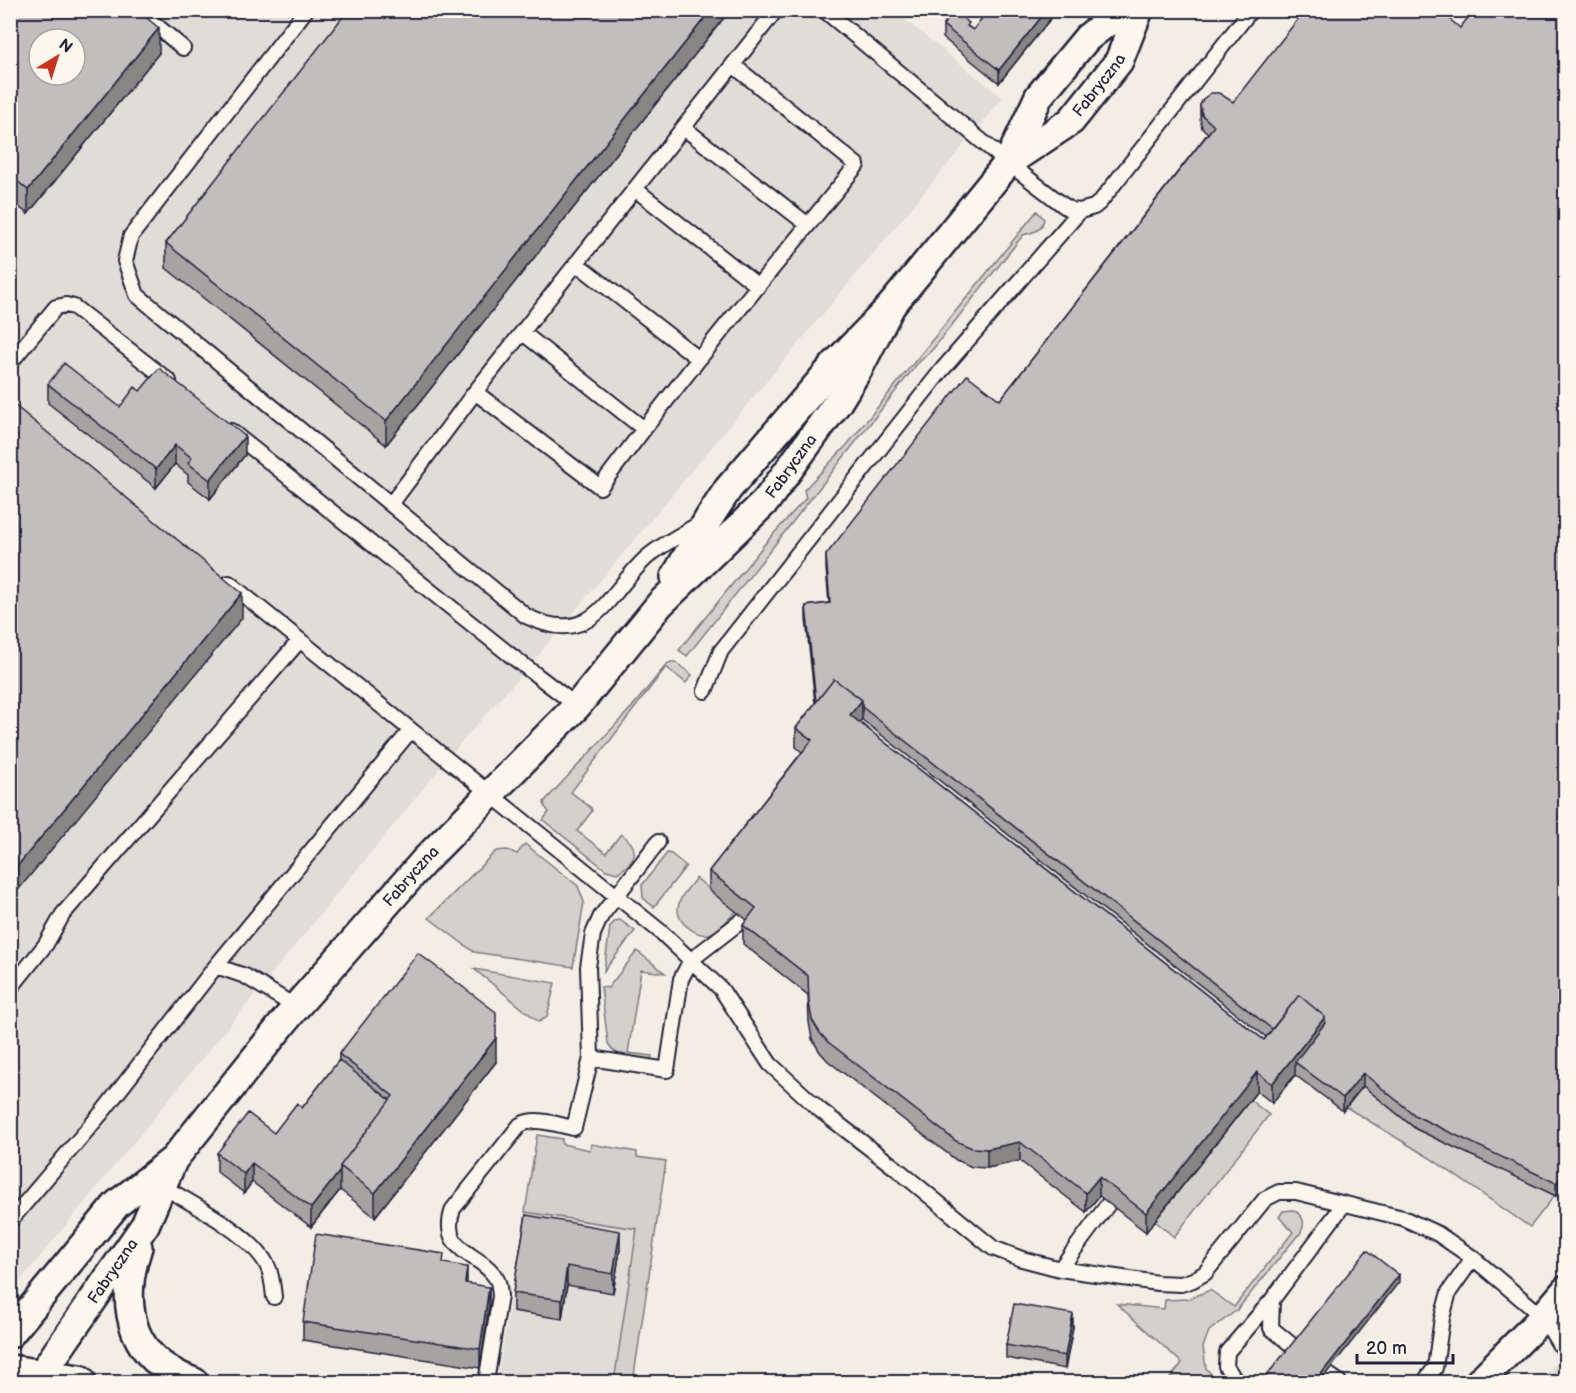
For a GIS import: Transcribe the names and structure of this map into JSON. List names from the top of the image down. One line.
{"streets":{"street":["Fabryczna"]},"scale_bar":"20 m","north":"top right"}
